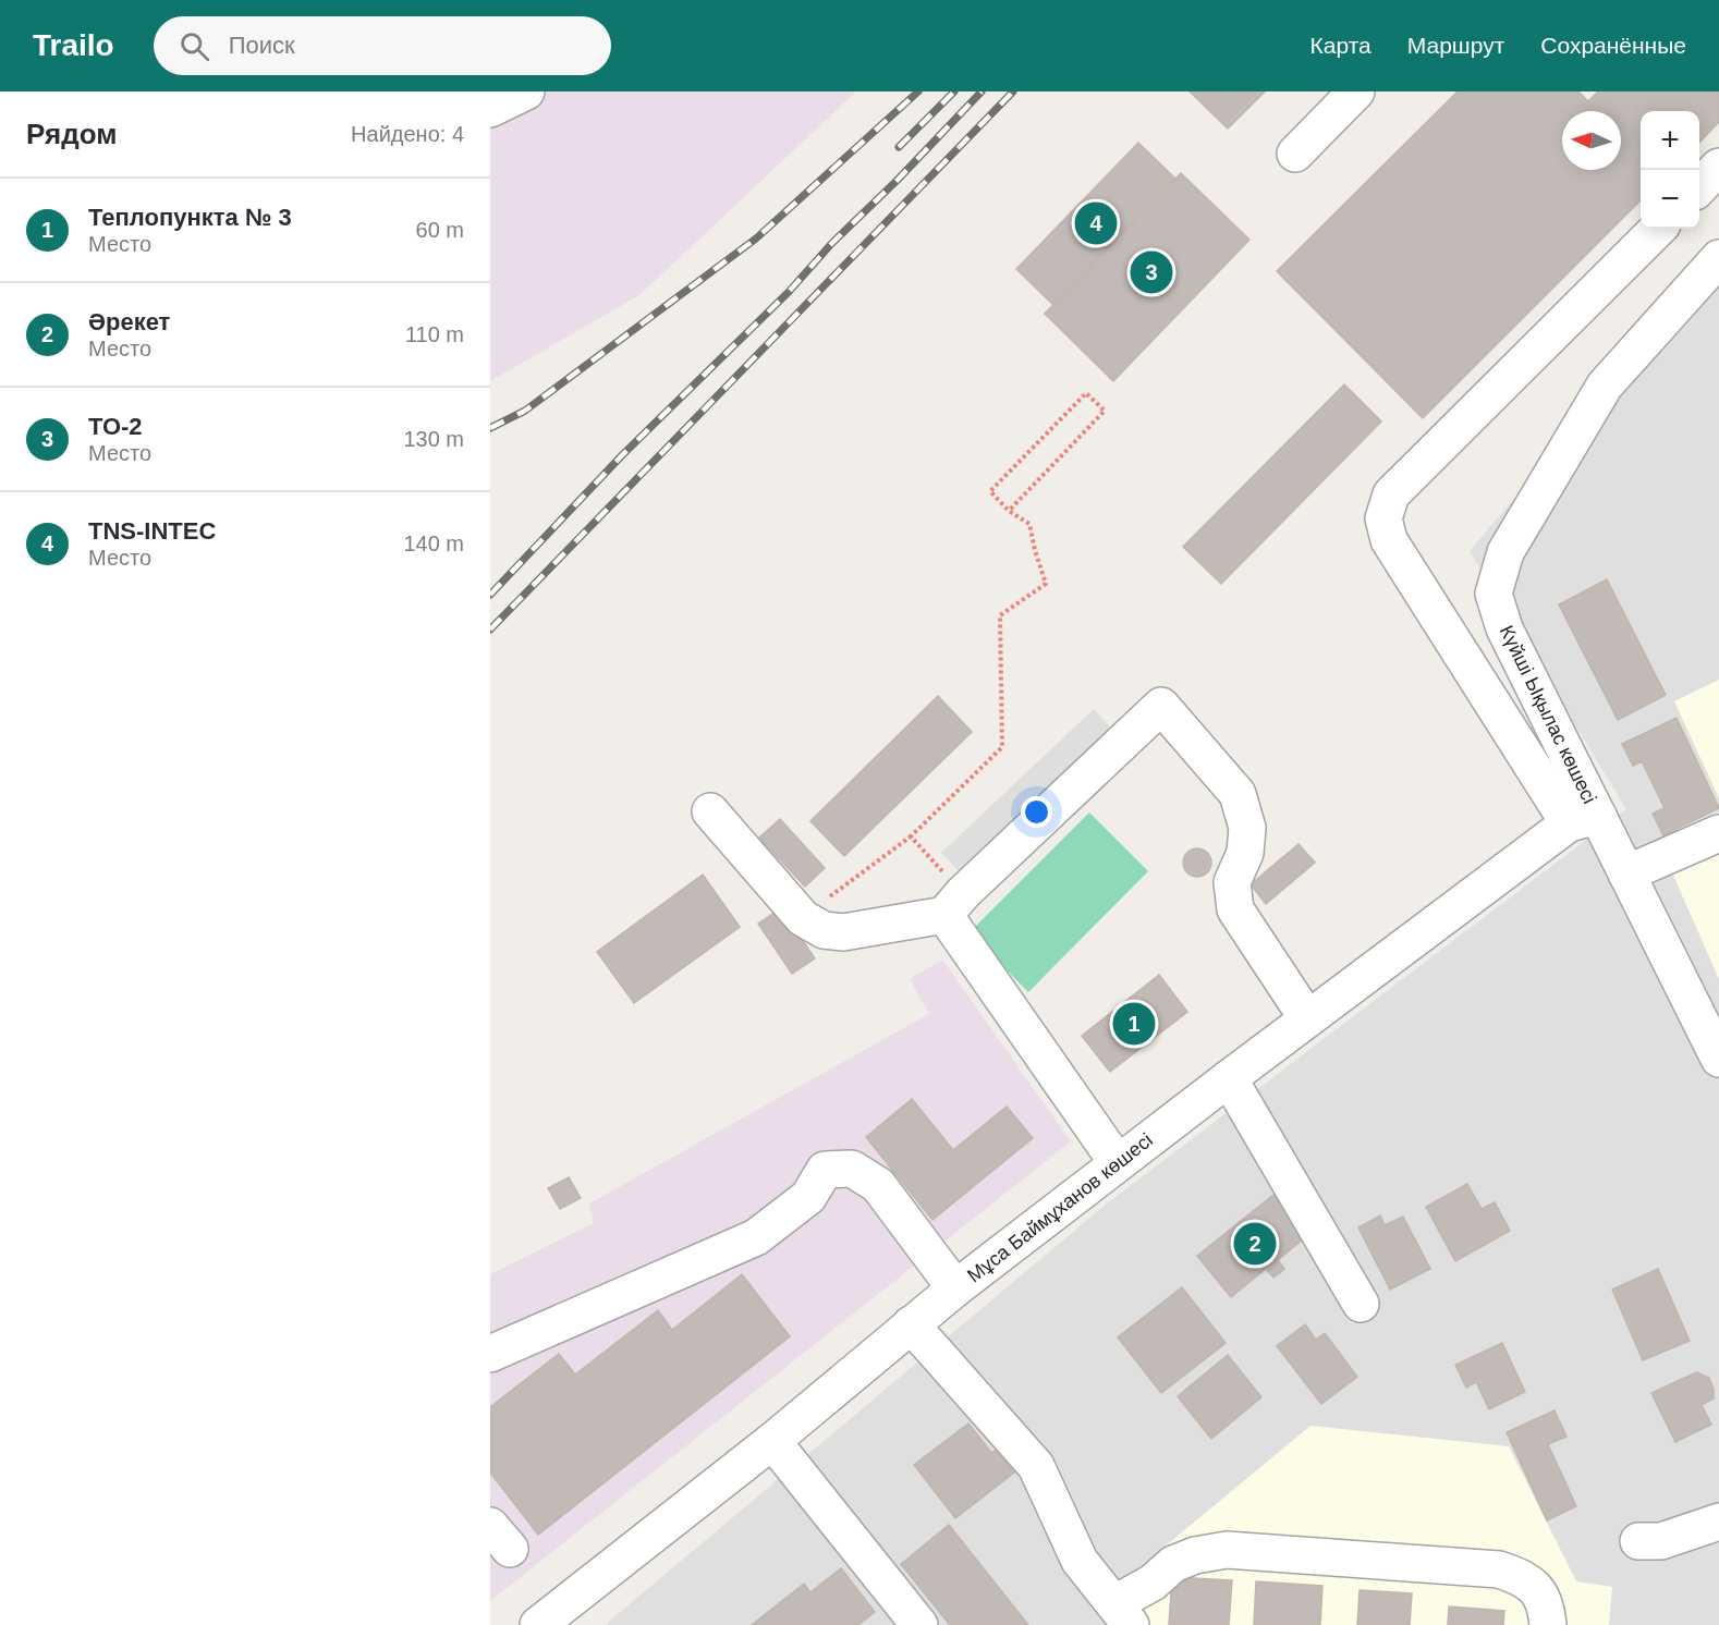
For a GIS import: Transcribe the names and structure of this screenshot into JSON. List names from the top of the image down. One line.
{"streets":{"street":["Күйші Ықылас көшесі","Мұса Баймұханов көшесі"]},"crossings":[["Күйші Ықылас көшесі","Мұса Баймұханов көшесі"]],"north":"left","page":{"header":"Trailo","search":"Поиск","nav":["Карта","Маршрут","Сохранённые"],"heading":["Рядом","Найдено: 4"],"map_buttons":["+","−"],"list":[{"mark":"1","name":"Теплопункта № 3","note":"Место","value":"60 m"},{"mark":"2","name":"Әрекет","note":"Место","value":"110 m"},{"mark":"3","name":"ТО-2","note":"Место","value":"130 m"},{"mark":"4","name":"TNS-INTEC","note":"Место","value":"140 m"}],"pins":["4","3","1","2"]}}
